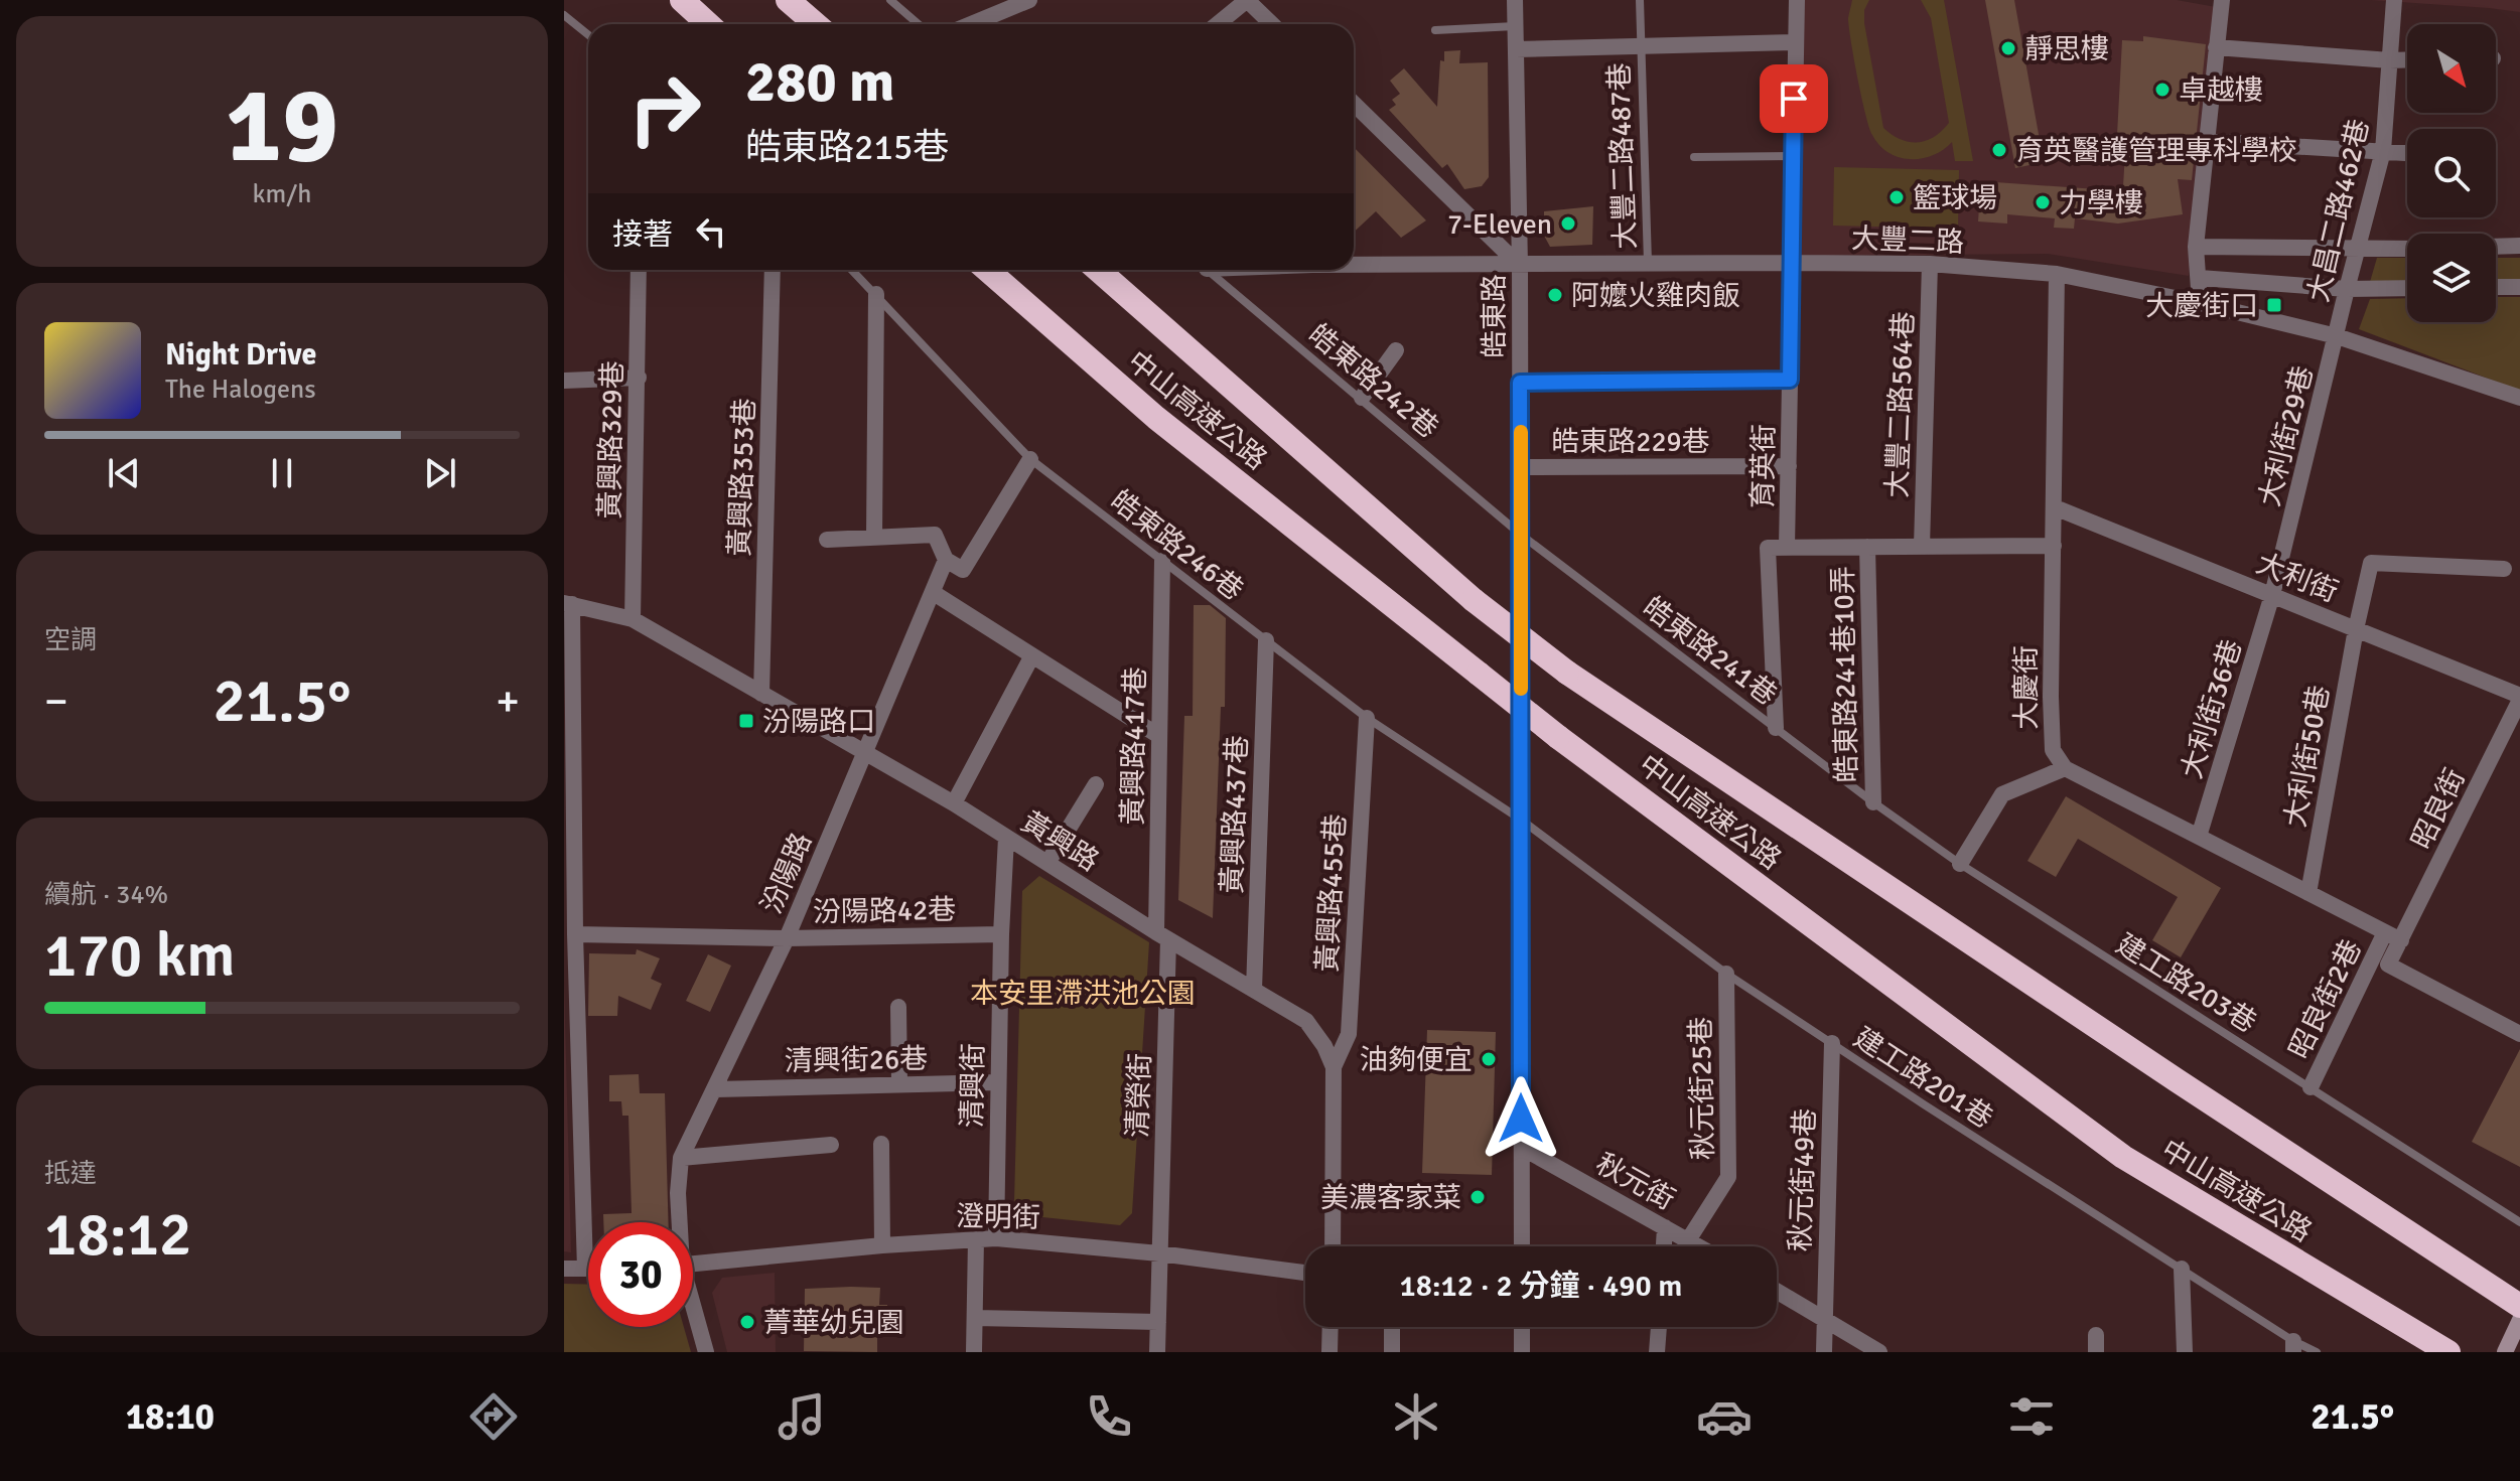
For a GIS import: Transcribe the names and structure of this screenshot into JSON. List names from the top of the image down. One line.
{"streets":{"highway":["中山高速公路"],"street":["大昌二路462巷","大豐二路","皓東路","大豐二路564巷","大利街29巷","黃興路329巷","皓東路229巷","育英街","黃興路353巷","大利街","皓東路241巷10弄","大慶街","大利街36巷","黃興路417巷","大利街50巷","昭良街","黃興路437巷","黃興路","汾陽路","黃興路455巷","汾陽路42巷","昭良街2巷","清興街26巷","清興街","秋元街25巷","清榮街","秋元街49巷","秋元街","澄明街"],"lane":["大豐二路487巷","皓東路242巷","皓東路246巷","皓東路241巷","建工路203巷","建工路201巷"]},"crossings":[["大豐二路487巷","大豐二路"],["大昌二路462巷","大豐二路"],["大昌二路462巷","大利街29巷"],["大豐二路","皓東路"],["大豐二路","大豐二路564巷"],["大豐二路","大利街29巷"],["大豐二路","育英街"],["大豐二路","大慶街"],["皓東路","皓東路242巷"],["皓東路","皓東路229巷"],["皓東路","皓東路246巷"],["皓東路","皓東路241巷"],["皓東路","建工路201巷"],["皓東路","秋元街"],["皓東路242巷","皓東路241巷"],["大利街29巷","大利街"],["大利街29巷","大利街36巷"],["黃興路329巷","黃興路"],["皓東路229巷","育英街"],["黃興路353巷","黃興路"],["皓東路246巷","黃興路417巷"],["皓東路246巷","黃興路437巷"],["皓東路246巷","黃興路455巷"],["皓東路246巷","建工路201巷"],["大利街","大慶街"],["大利街","大利街36巷"],["大利街","大利街50巷"],["大利街","昭良街"],["皓東路241巷","皓東路241巷10弄"],["皓東路241巷","建工路203巷"],["皓東路241巷10弄","建工路203巷"],["黃興路417巷","黃興路"],["黃興路417巷","清榮街"],["黃興路437巷","黃興路"],["黃興路","汾陽路"],["黃興路","黃興路455巷"],["黃興路","清興街"],["黃興路","清榮街"],["汾陽路","汾陽路42巷"],["汾陽路","清興街26巷"],["汾陽路42巷","清興街"],["建工路203巷","昭良街2巷"],["清興街26巷","清興街"],["建工路201巷","秋元街25巷"],["建工路201巷","秋元街49巷"],["清興街","澄明街"],["秋元街25巷","秋元街"],["清榮街","澄明街"]],"parks":["本安里滯洪池公園"],"places":{"other":["靜思樓","卓越樓","育英醫護管理專科學校","籃球場","力學樓","7-Eleven","阿嬤火雞肉飯","油夠便宜","美濃客家菜","菁華幼兒園"],"transit":["大慶街口","汾陽路口"]},"north":"bottom right","page":{"tile":[["19","km/h"],"空調",["續航 · 34%","170 km"],["抵達","18:12"]],"turn":["280 m","皓東路215巷"],"then":"接著","song":["Night Drive","The Halogens"],"heat":["−","21.5°","+"],"limit":"30","trip":"18:12 · 2 分鐘 · 490 m","tabs":["18:10","21.5°"]}}
